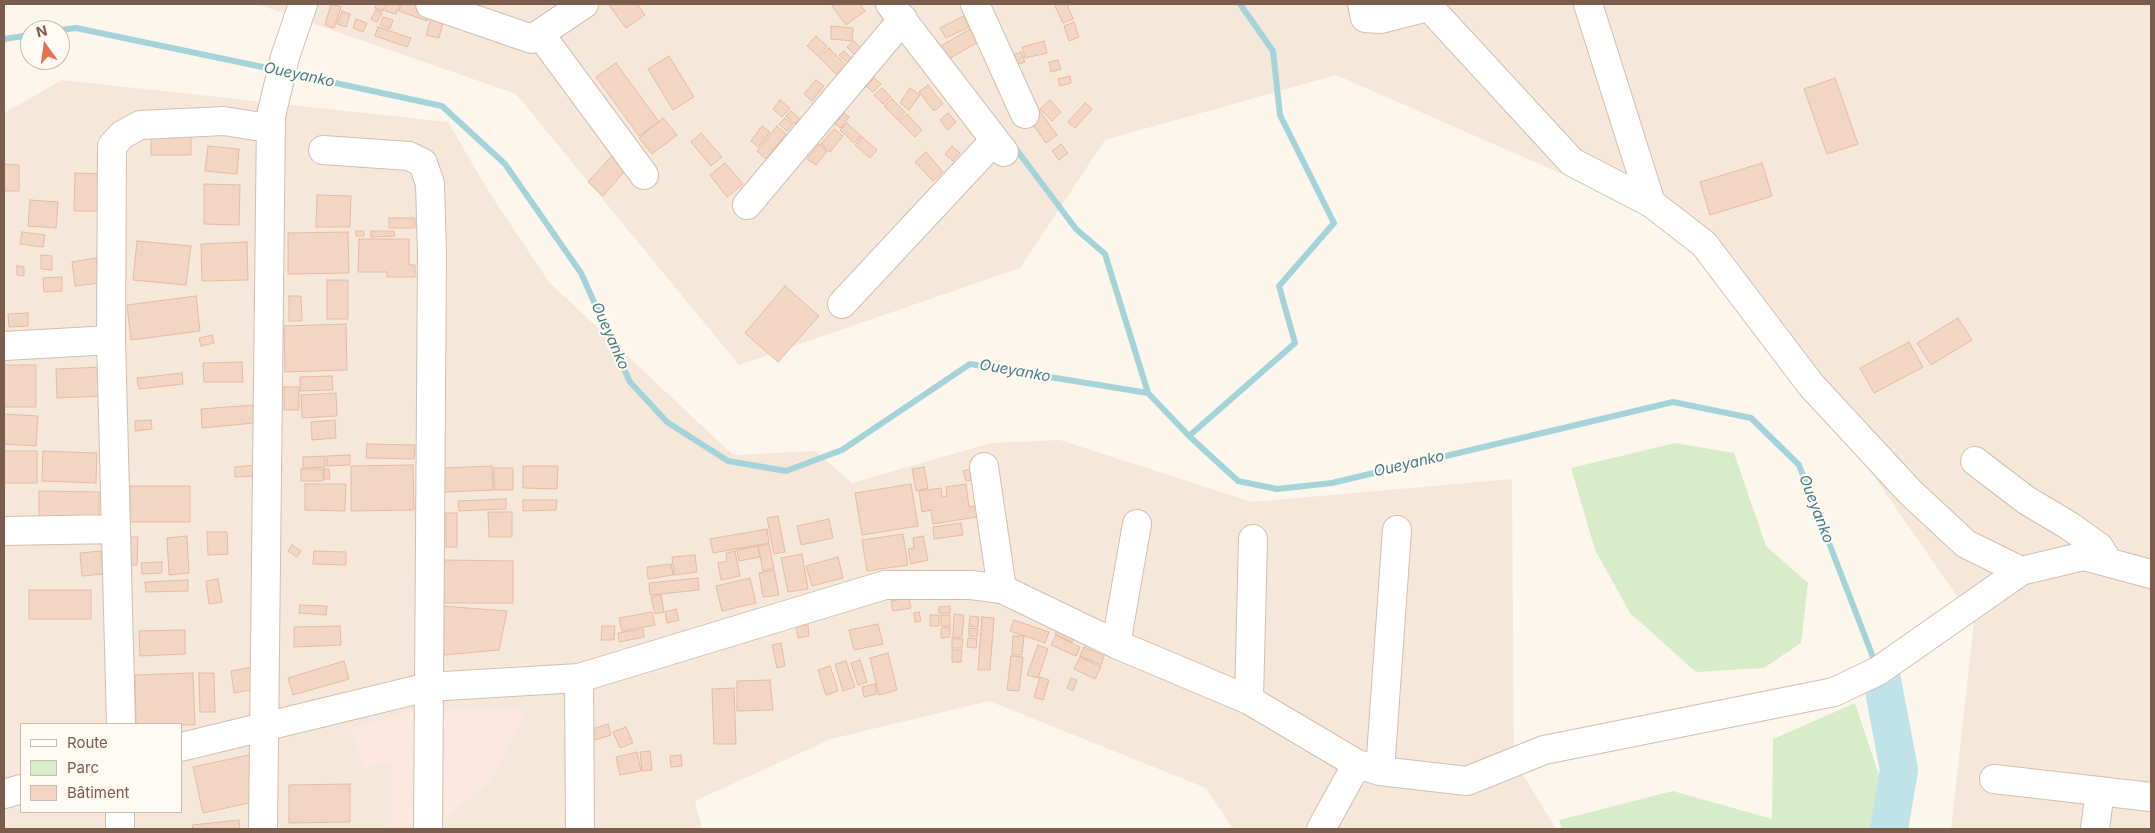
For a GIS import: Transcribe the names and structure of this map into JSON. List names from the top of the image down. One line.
{"water":["Oueyanko"],"legend":["Route","Parc","Bâtiment"],"north":"top"}
